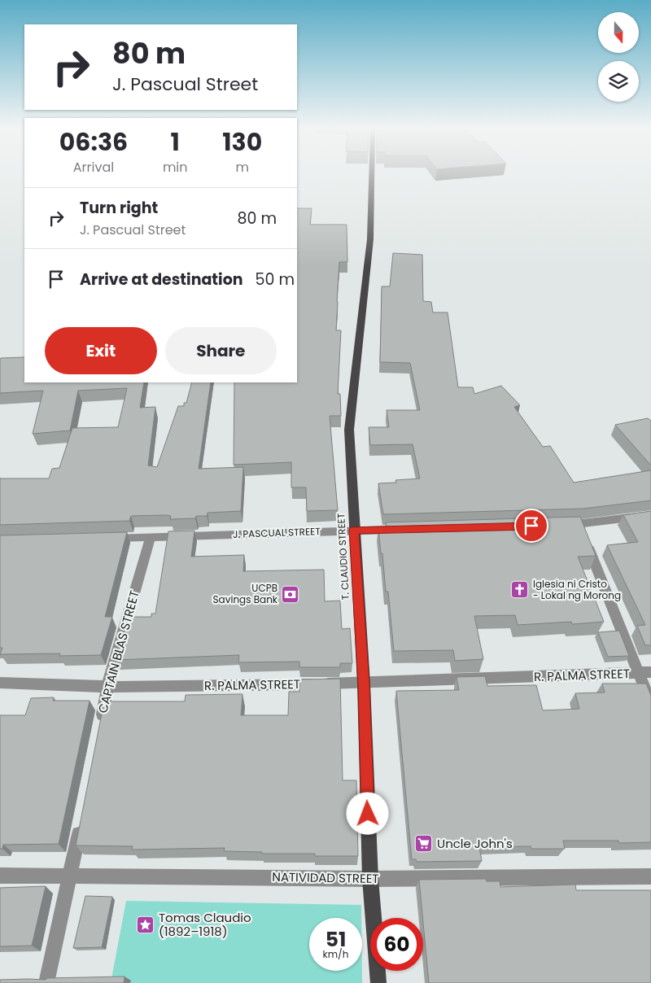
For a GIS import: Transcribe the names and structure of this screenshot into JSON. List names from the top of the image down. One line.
{"streets":{"main road":["T. CLAUDIO STREET"],"street":["J. PASCUAL STREET","CAPTAIN BLAS STREET","R. PALMA STREET","NATIVIDAD STREET"]},"crossings":[["J. PASCUAL STREET","T. CLAUDIO STREET"],["J. PASCUAL STREET","CAPTAIN BLAS STREET"],["T. CLAUDIO STREET","R. PALMA STREET"],["T. CLAUDIO STREET","NATIVIDAD STREET"],["CAPTAIN BLAS STREET","R. PALMA STREET"]],"places":{"church":["Iglesia ni Cristo - Lokal ng Morong"],"bank":["UCPB Savings Bank"],"supermarket":["Uncle John's"],"place":["Tomas Claudio (1892–1918)"]},"north":"bottom","page":{"turn":["80 m","J. Pascual Street"],"eta":["06:36","Arrival","1","min","130","m"],"list":[{"name":"Turn right","note":"J. Pascual Street","value":"80 m"},{"name":"Arrive at destination","value":"50 m"}],"buttons":["Exit","Share"],"speed":"51 km/h","limit":"60"}}
